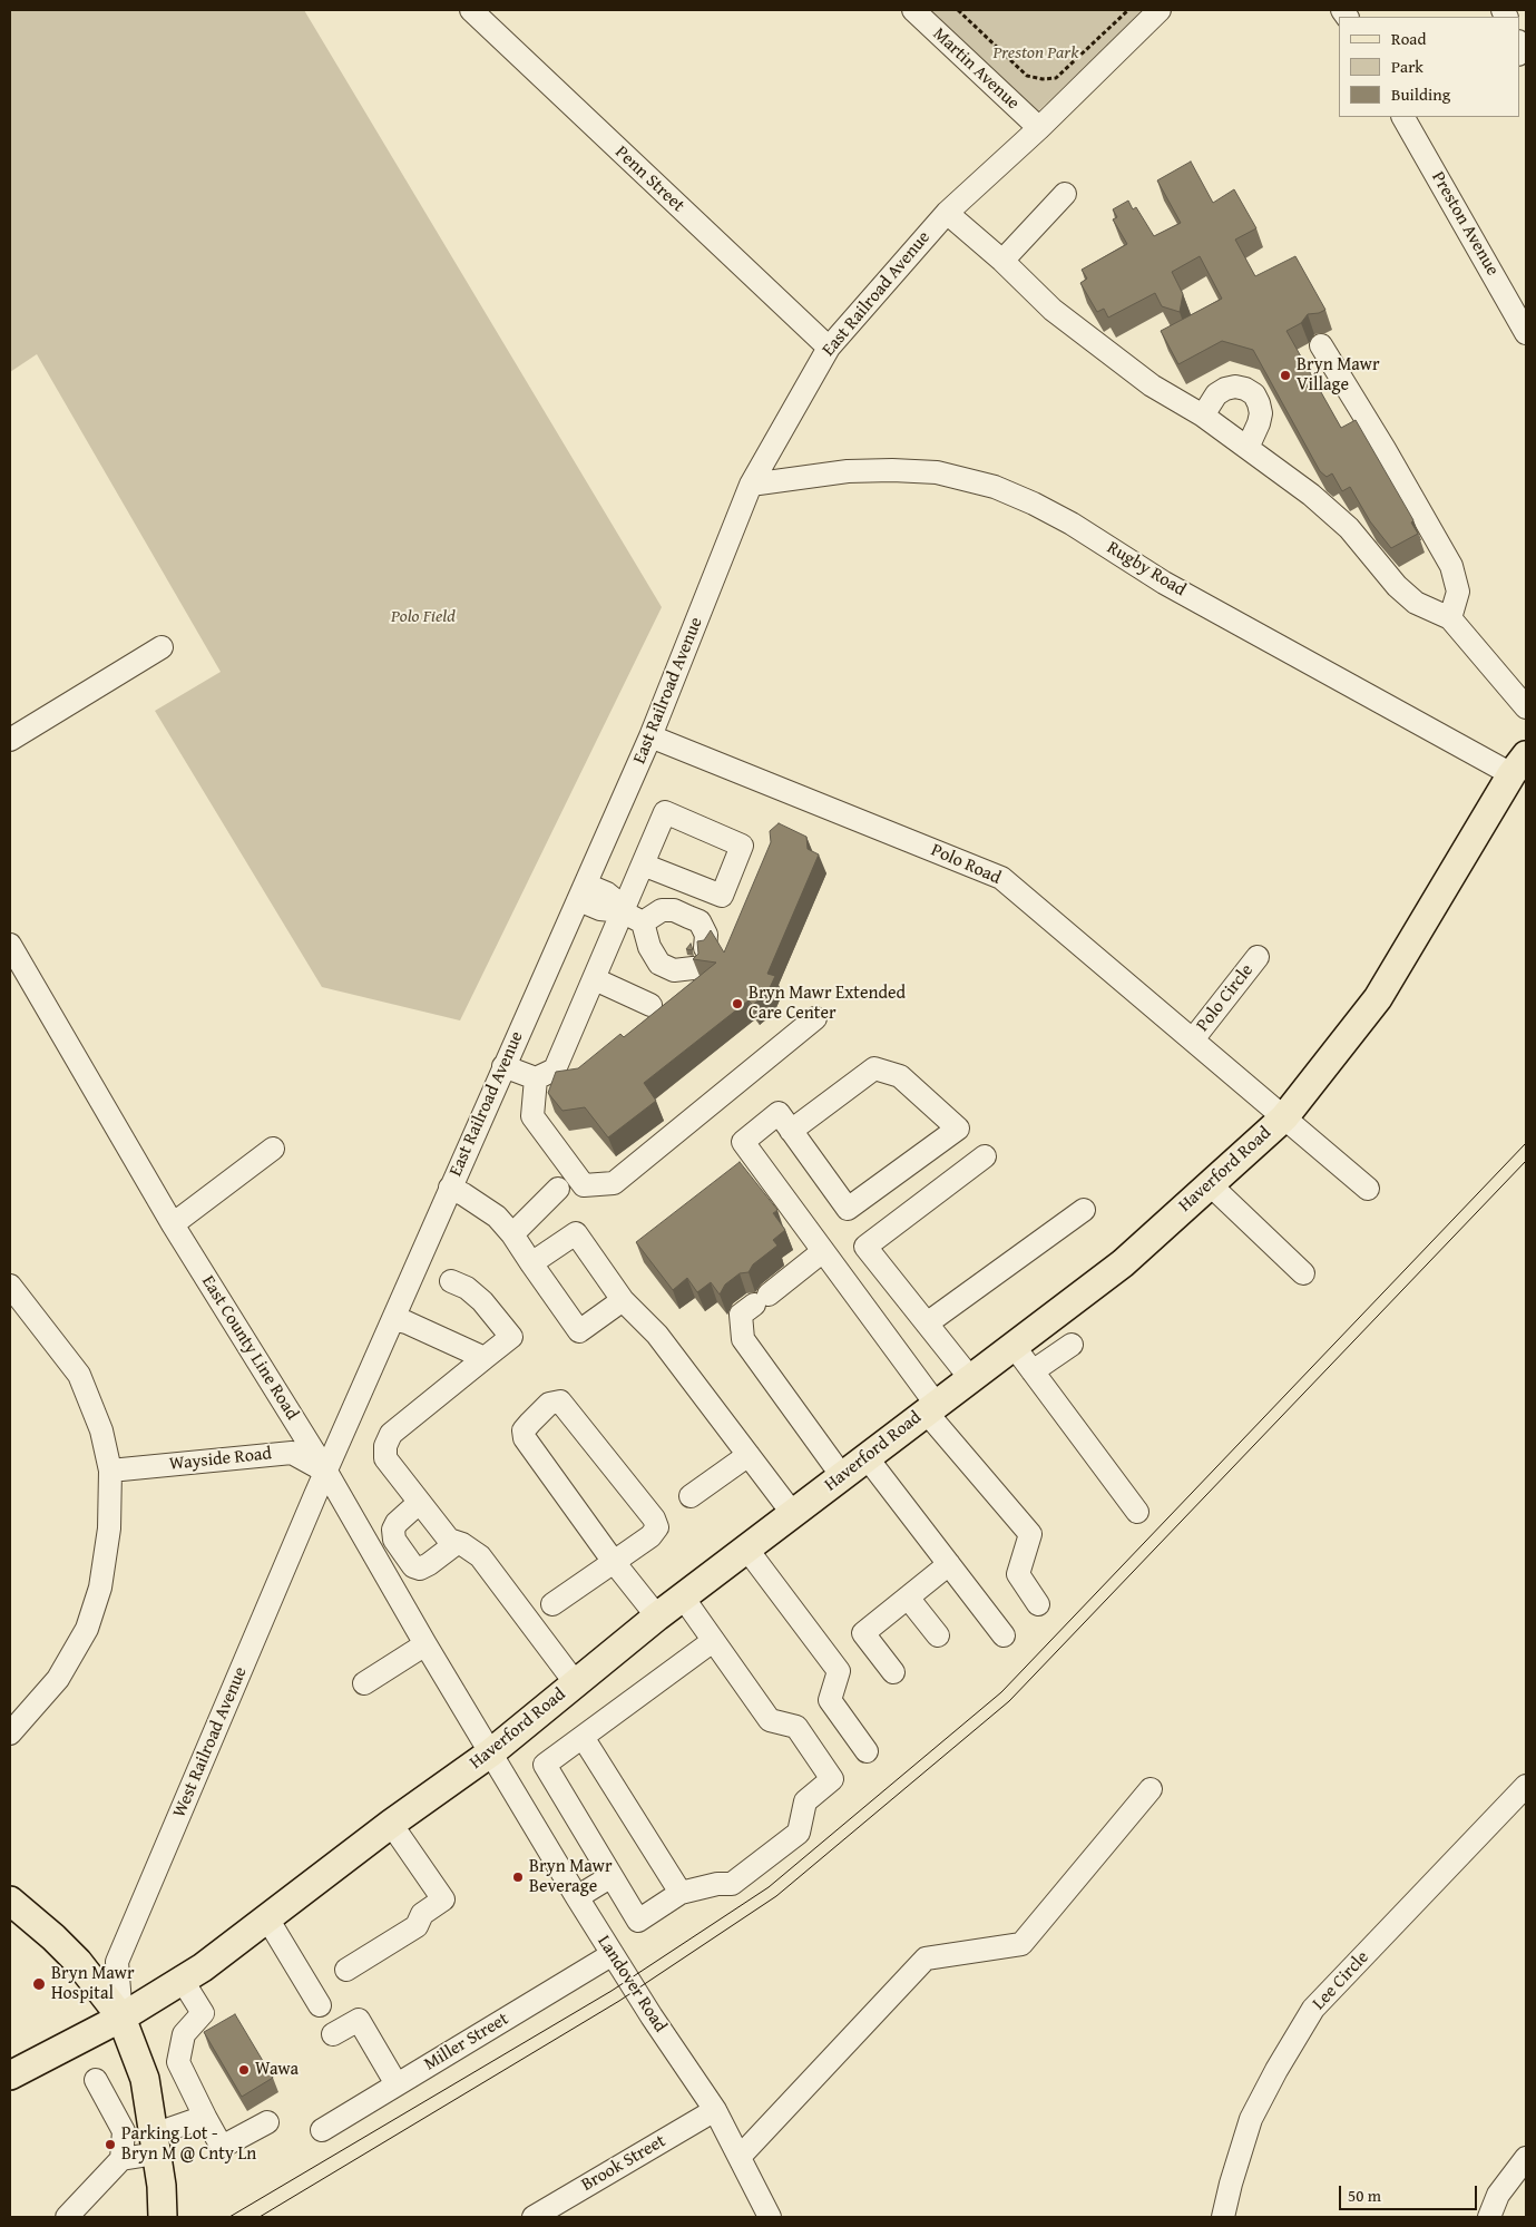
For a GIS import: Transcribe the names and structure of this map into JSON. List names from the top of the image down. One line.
{"streets":{"main road":["Haverford Road"],"street":["Martin Avenue","Penn Street","Preston Avenue","East Railroad Avenue","Rugby Road","Polo Road","Polo Circle","East County Line Road","Wayside Road","West Railroad Avenue","Lee Circle","Landover Road","Miller Street","Brook Street"]},"crossings":[["Martin Avenue","East Railroad Avenue"],["Penn Street","East Railroad Avenue"],["East Railroad Avenue","Rugby Road"],["East Railroad Avenue","Polo Road"],["East Railroad Avenue","East County Line Road"],["East Railroad Avenue","Wayside Road"],["East Railroad Avenue","West Railroad Avenue"],["Rugby Road","Haverford Road"],["Polo Road","Polo Circle"],["Polo Road","Haverford Road"],["Haverford Road","East County Line Road"],["Haverford Road","West Railroad Avenue"],["Haverford Road","Landover Road"],["East County Line Road","Wayside Road"],["East County Line Road","West Railroad Avenue"],["East County Line Road","Landover Road"],["Wayside Road","West Railroad Avenue"],["Landover Road","Miller Street"],["Landover Road","Brook Street"]],"parks":["Preston Park","Polo Field"],"places":["Bryn Mawr Village","Bryn Mawr Extended Care Center","Bryn Mawr Beverage","Bryn Mawr Hospital","Wawa","Parking Lot - Bryn M @ Cnty Ln"],"legend":["Road","Park","Building"],"scale_bar":"50 m"}
